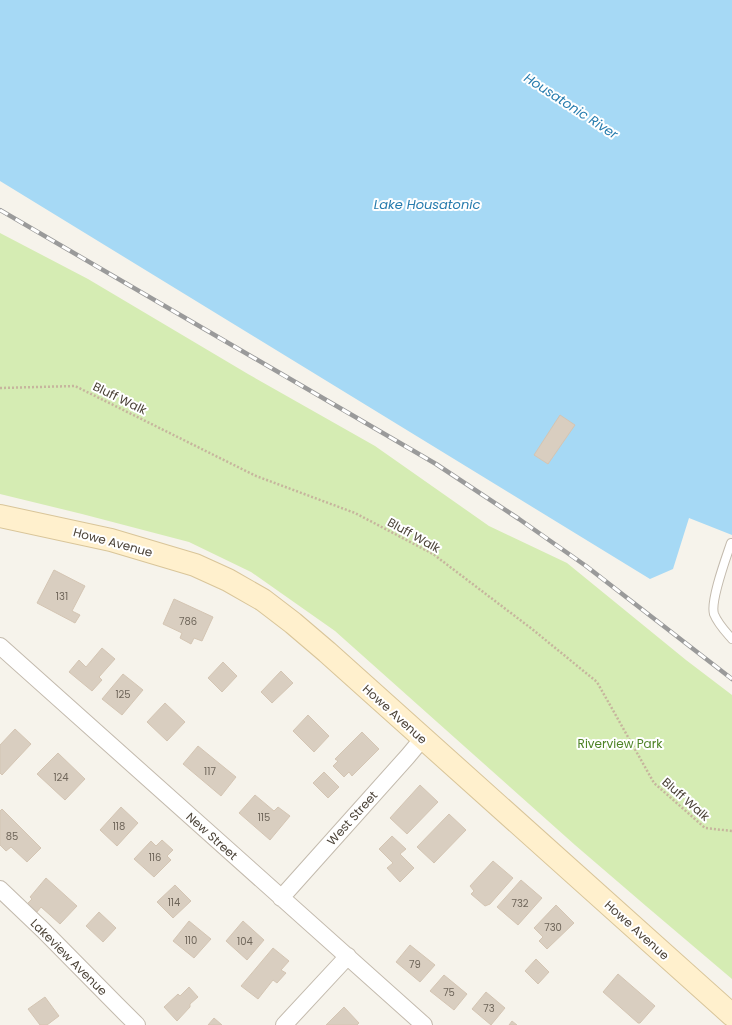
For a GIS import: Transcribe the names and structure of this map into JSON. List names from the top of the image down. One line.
{"streets":{"main road":["Howe Avenue"],"street":["West Street","New Street","Lakeview Avenue"],"path":["Bluff Walk"]},"crossings":[["Howe Avenue","West Street"],["West Street","New Street"]],"water":["Housatonic River","Lake Housatonic"],"parks":["Riverview Park"],"house_numbers":["131","786","125","117","124","115","118","85","116","114","732","730","110","104","79","75","73"]}
